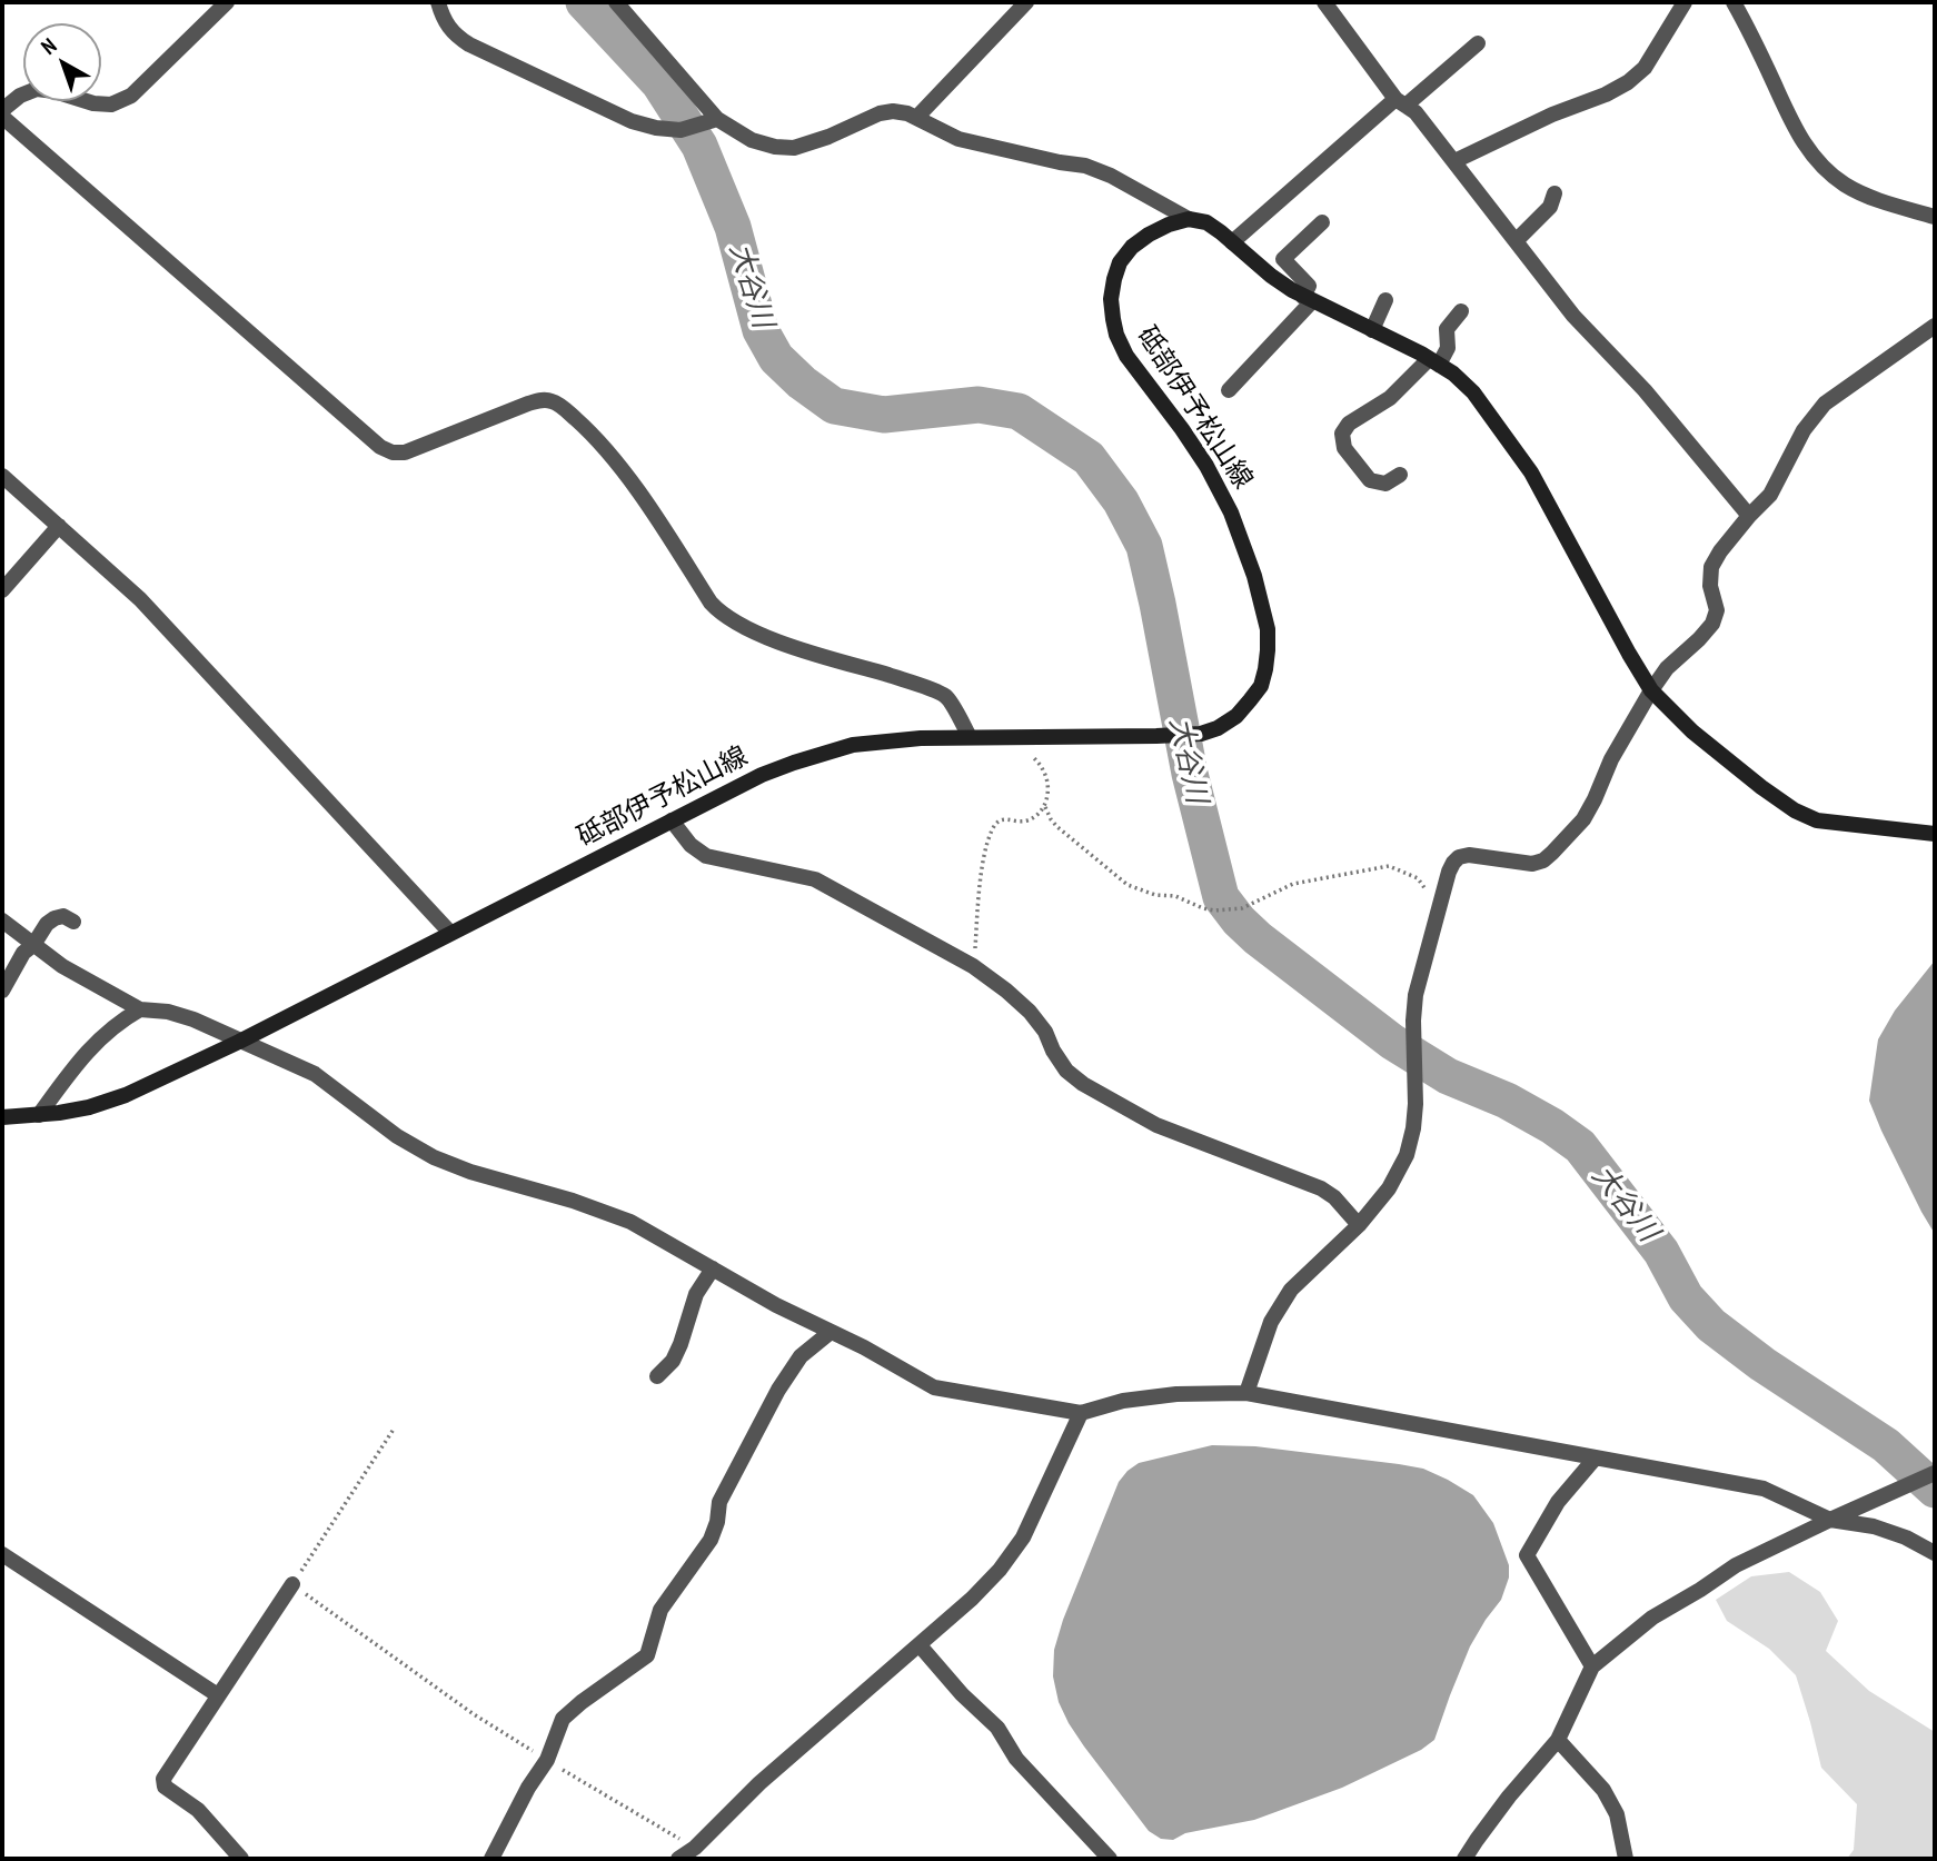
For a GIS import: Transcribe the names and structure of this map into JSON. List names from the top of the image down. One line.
{"streets":{"main road":["砥部伊予松山線"]},"water":["大谷川"],"north":"top left"}
